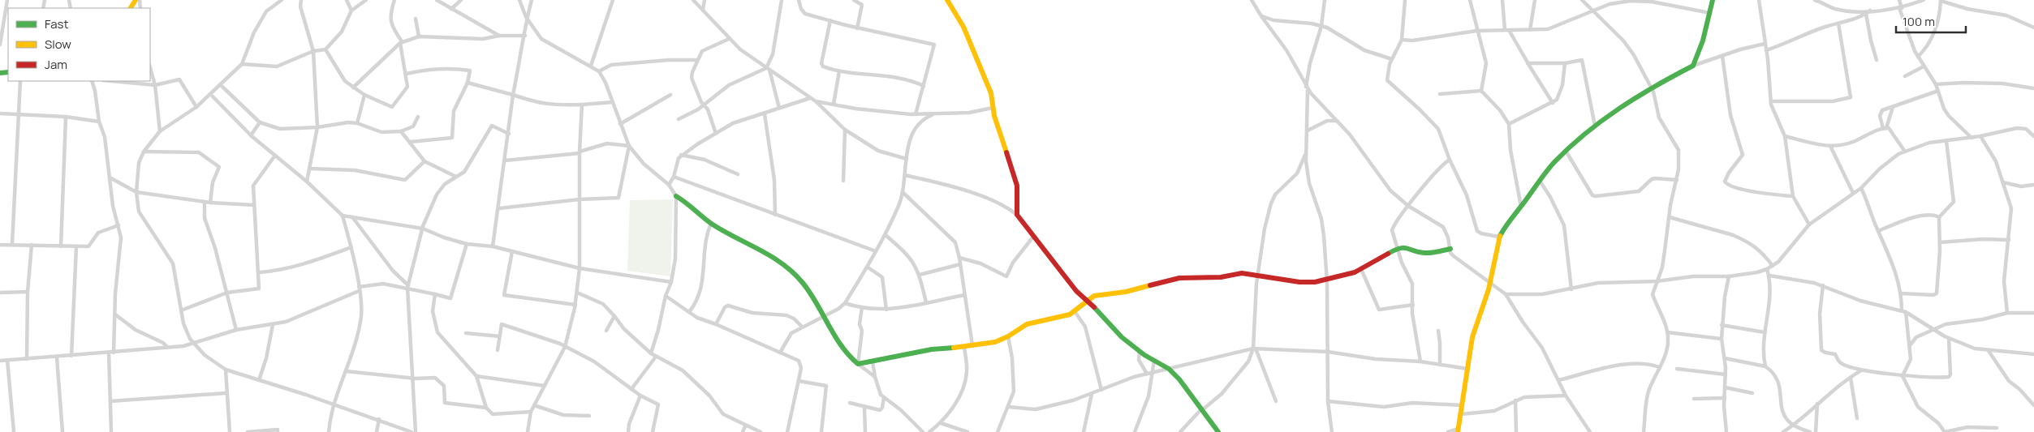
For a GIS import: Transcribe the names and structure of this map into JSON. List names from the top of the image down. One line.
{"legend":["Fast","Slow","Jam"],"scale_bar":"100 m"}
